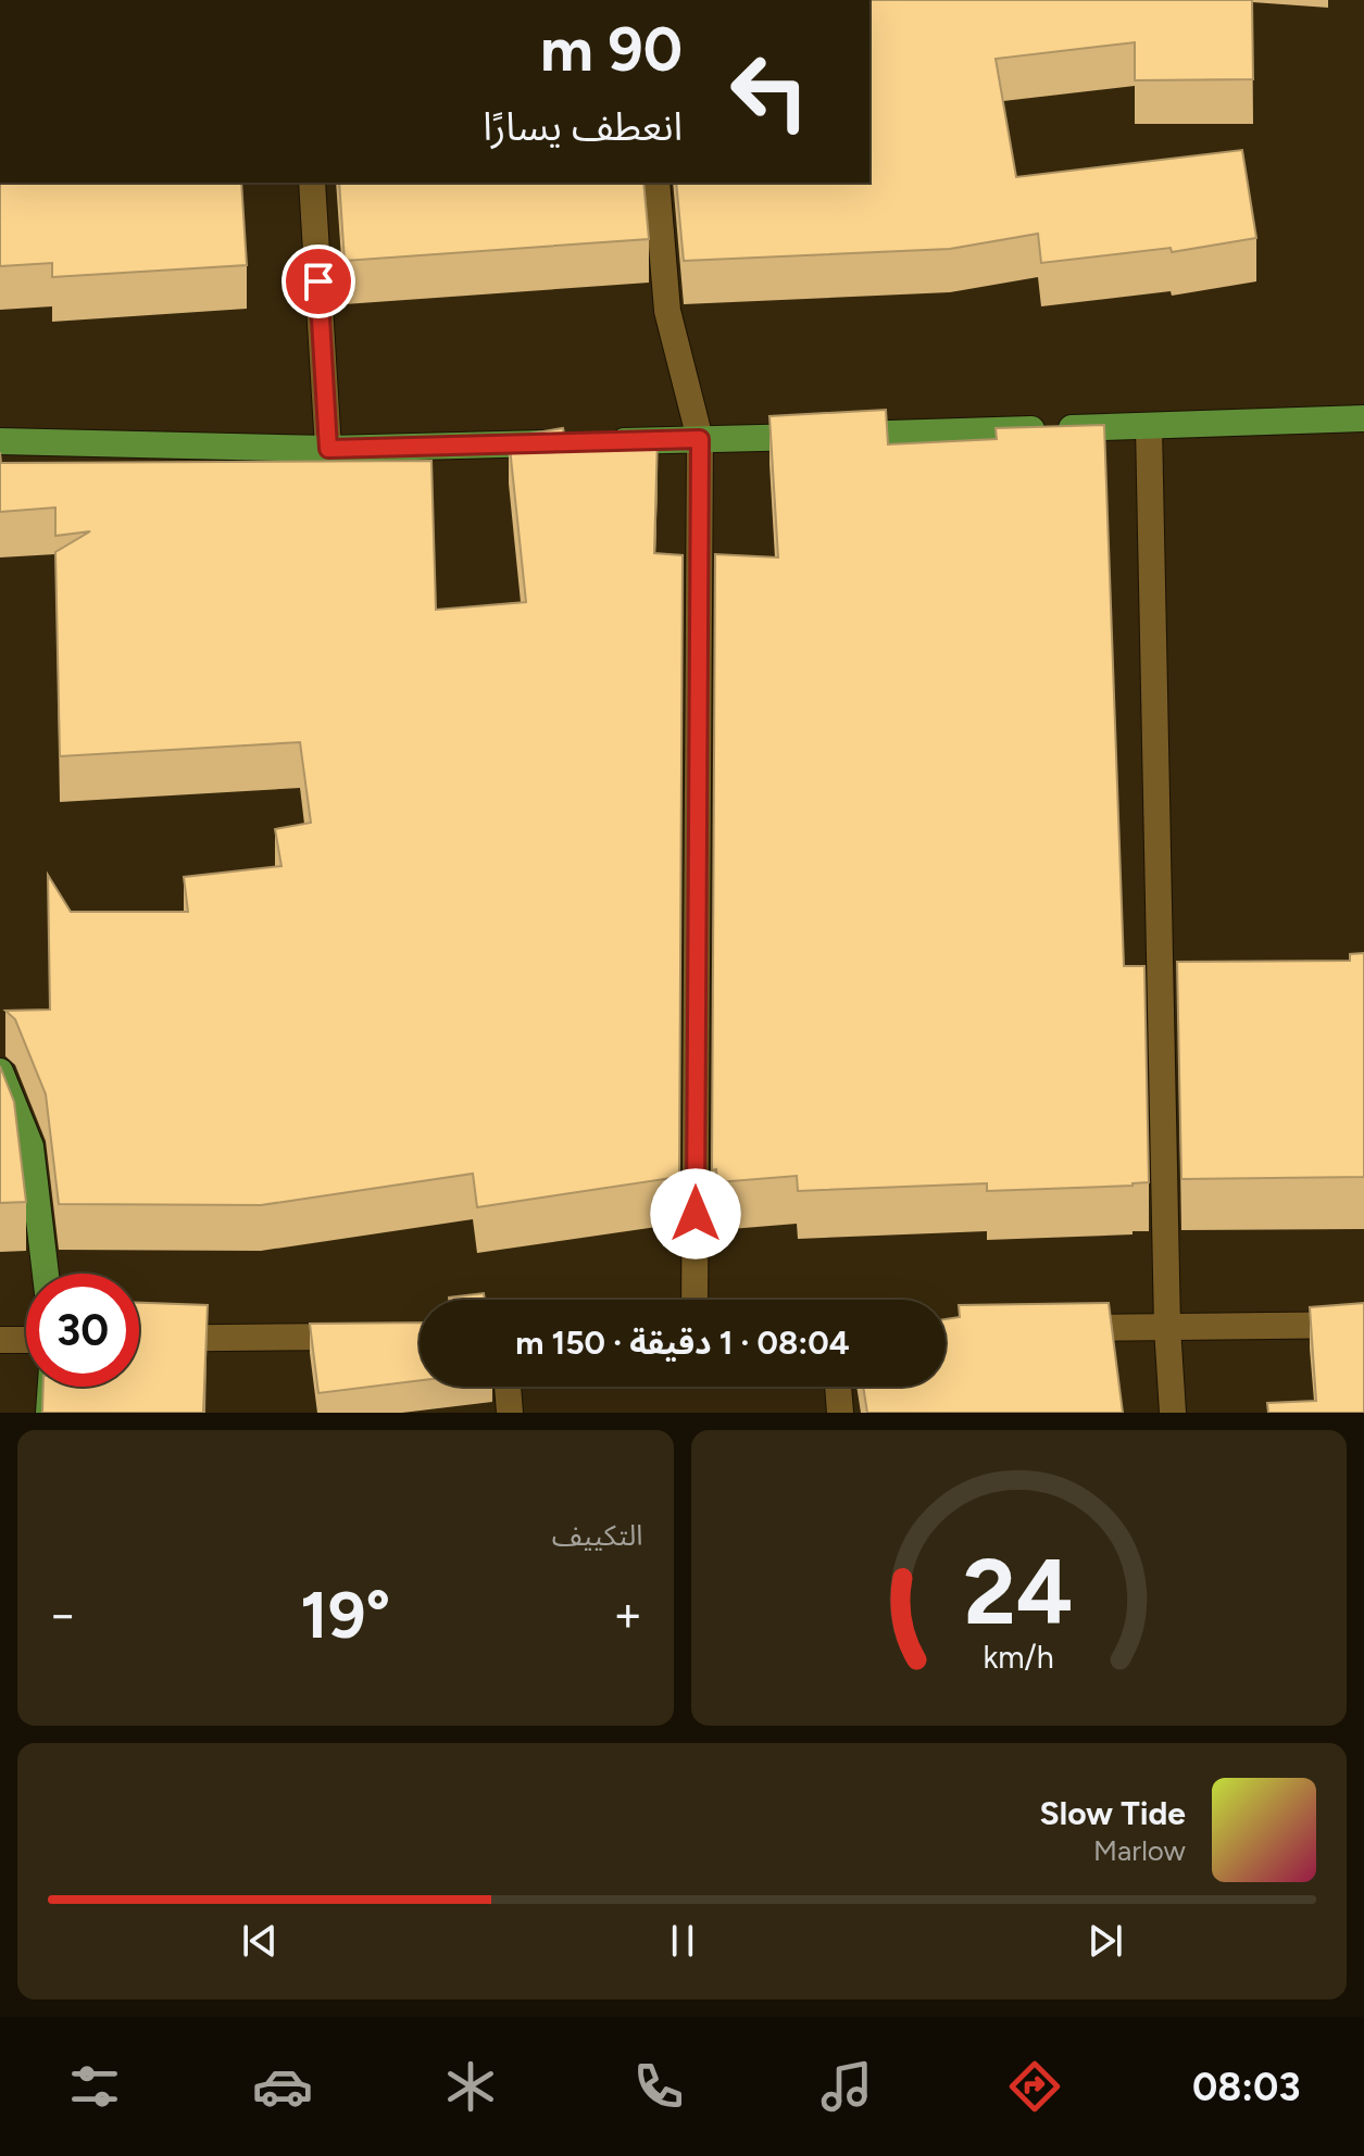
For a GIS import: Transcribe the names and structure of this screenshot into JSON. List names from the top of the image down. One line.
{"page":{"turn":["90 m","انعطف يسارًا"],"limit":"30","trip":"08:04 · 1 دقيقة · 150 m","tile":"التكييف","heat":["−","19°","+"],"song":["Slow Tide","Marlow"],"tabs":"08:03","gauge":["24","km/h"]}}
